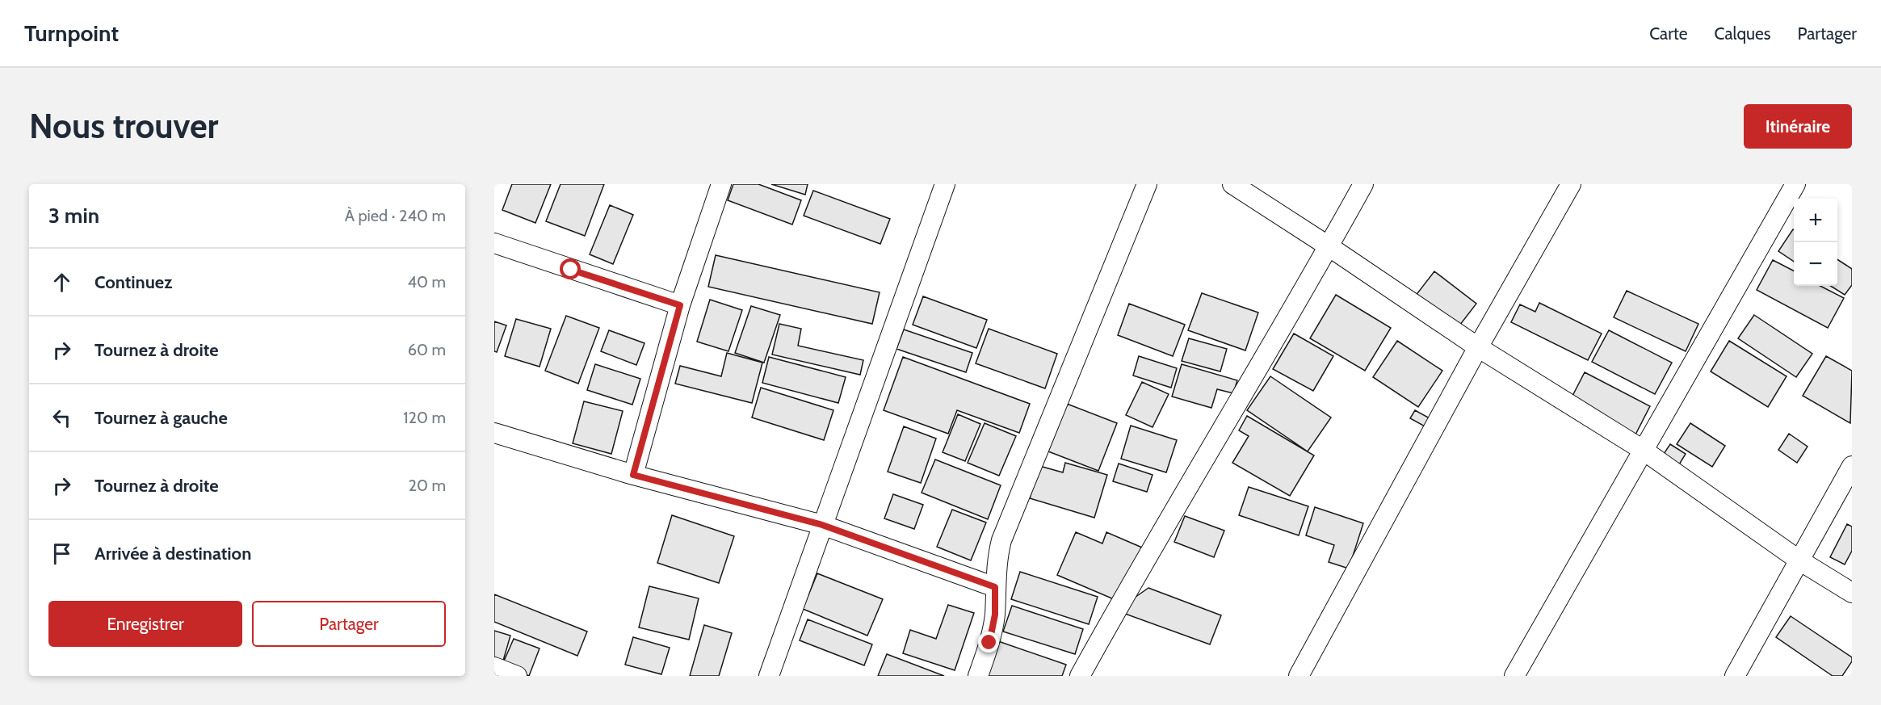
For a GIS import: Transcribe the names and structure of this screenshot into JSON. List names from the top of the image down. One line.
{"page":{"header":"Turnpoint","nav":["Carte","Calques","Partager"],"buttons":["Itinéraire",["Enregistrer","Partager"]],"title":"Nous trouver","heading":["3 min","À pied · 240 m"],"map_buttons":["+","−"],"list":[["Continuez","40 m"],["Tournez à droite","60 m"],["Tournez à gauche","120 m"],["Tournez à droite","20 m"],"Arrivée à destination"]}}
